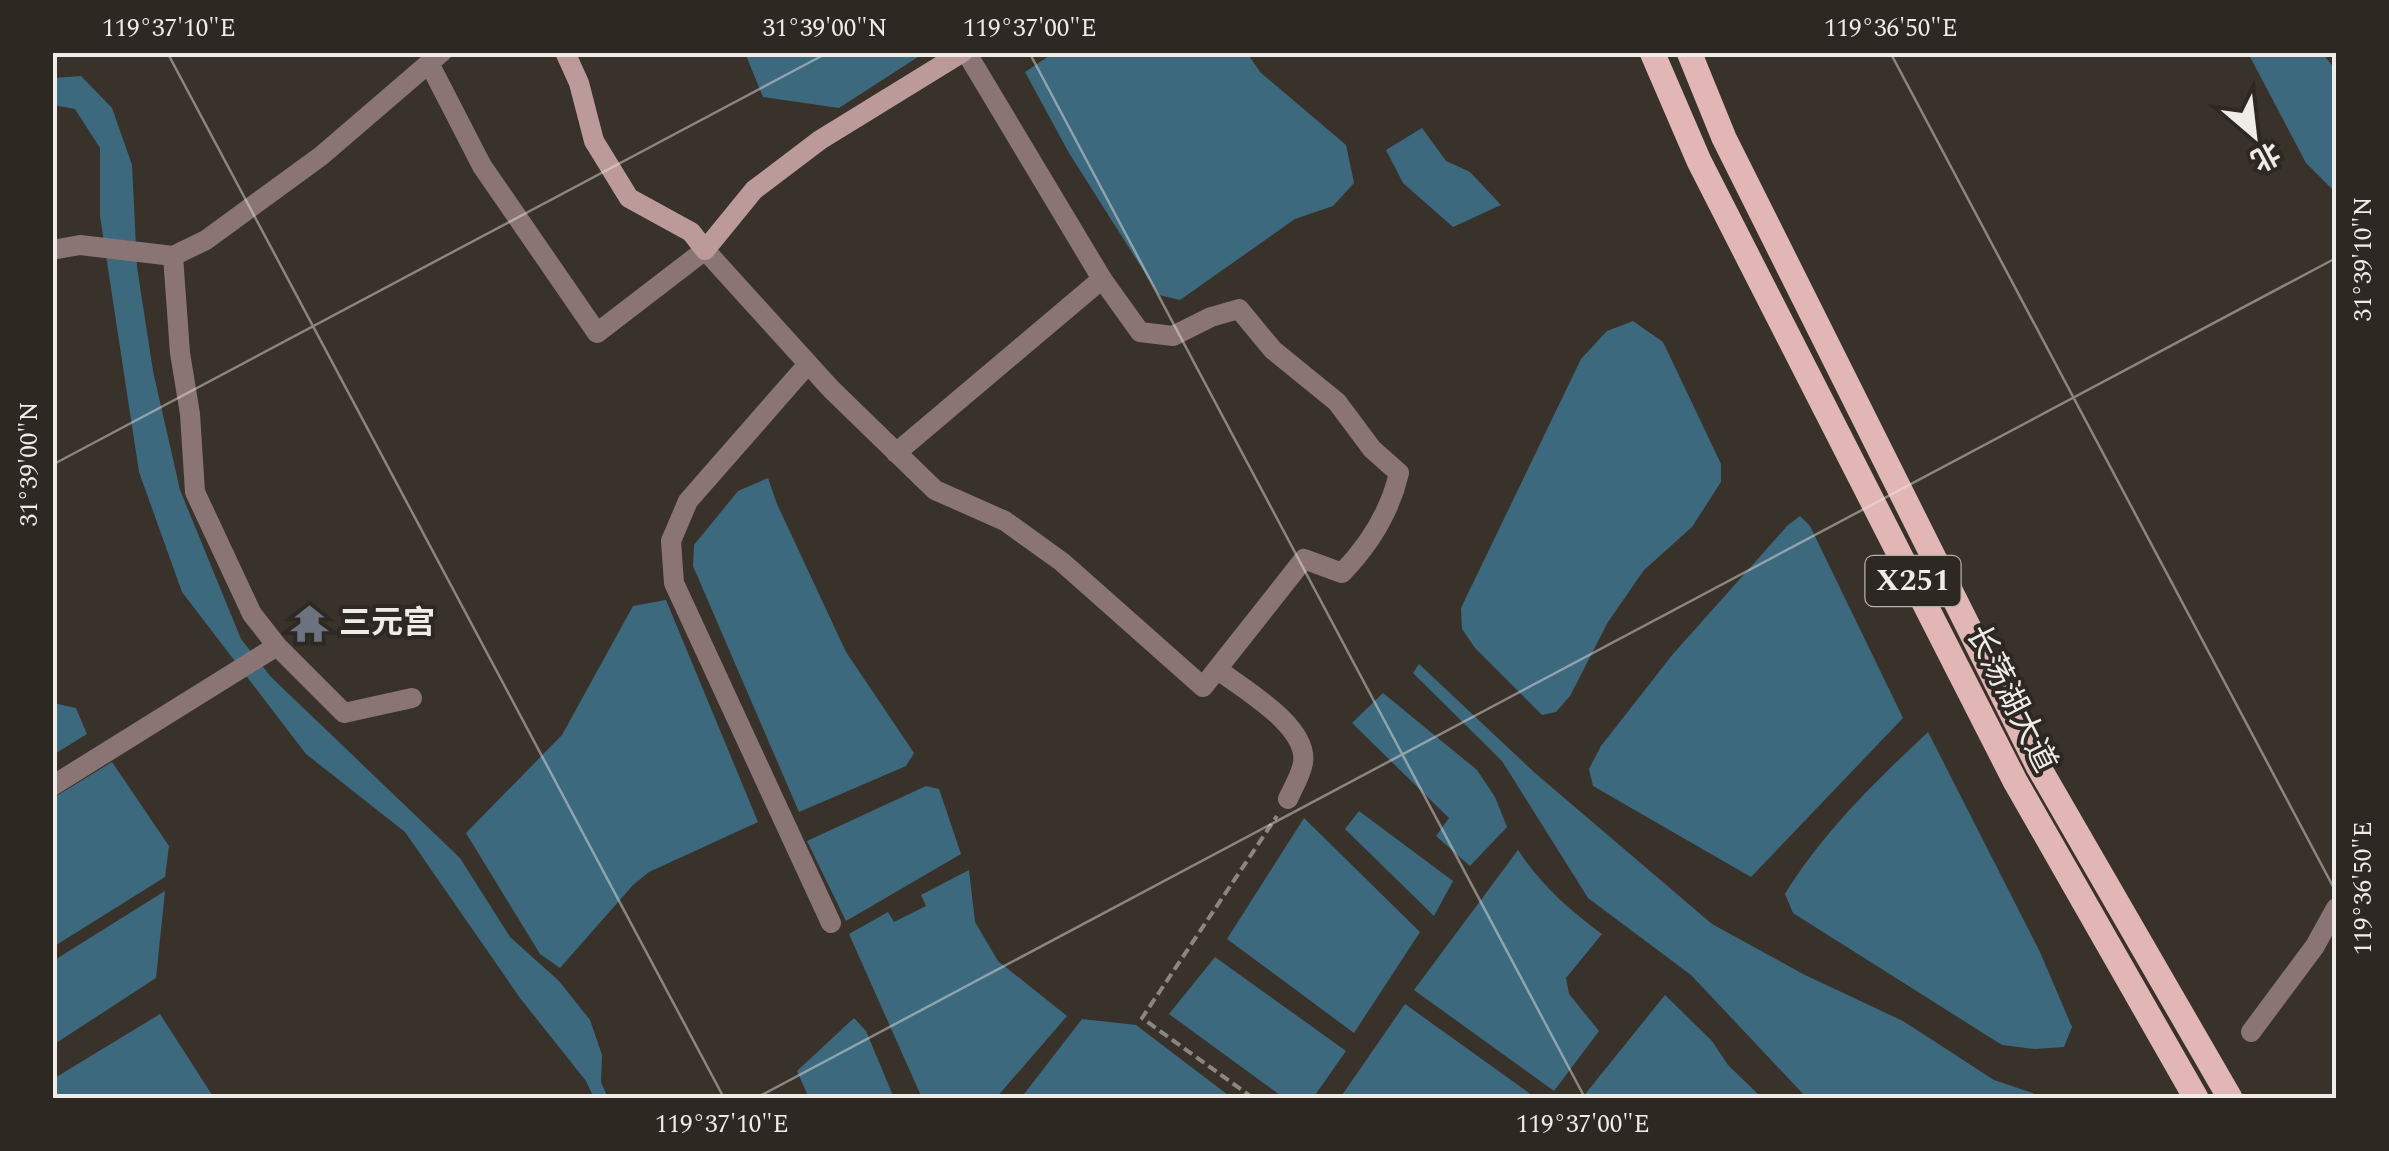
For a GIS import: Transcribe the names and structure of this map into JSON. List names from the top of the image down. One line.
{"streets":{"main road":["X251","长荡湖大道"]},"places":{"temple":["三元宫"]},"north":"bottom right","coordinates":["119°37'10\"E","31°39'00\"N","119°37'00\"E","119°36'50\"E","31°39'10\"N"]}
